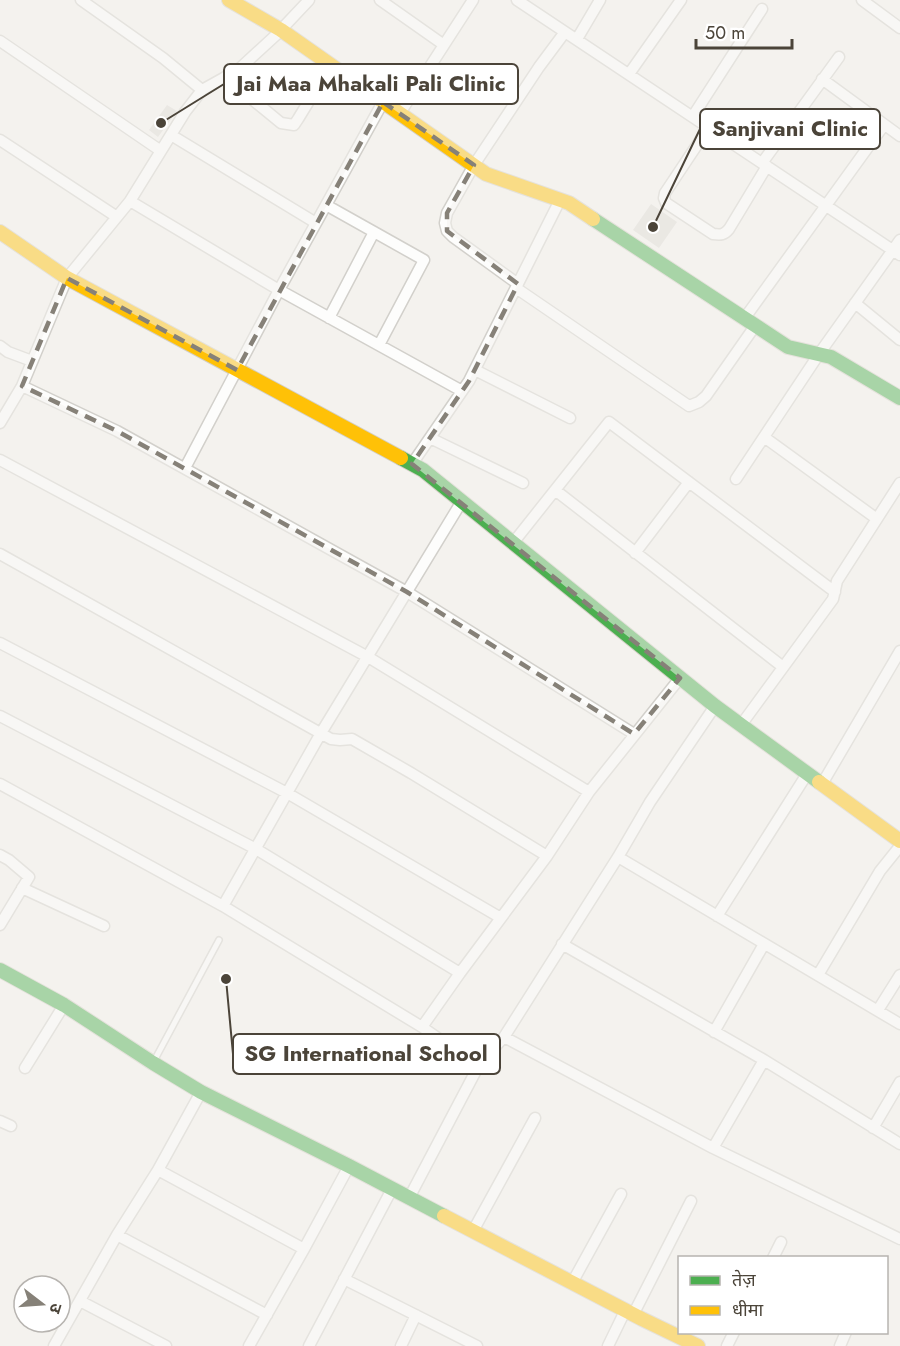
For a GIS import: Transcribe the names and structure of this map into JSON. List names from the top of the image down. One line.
{"places":["Jai Maa Mhakali Pali Clinic","Sanjivani Clinic","SG International School"],"legend":["तेज़","धीमा"],"scale_bar":"50 m","north":"right"}
